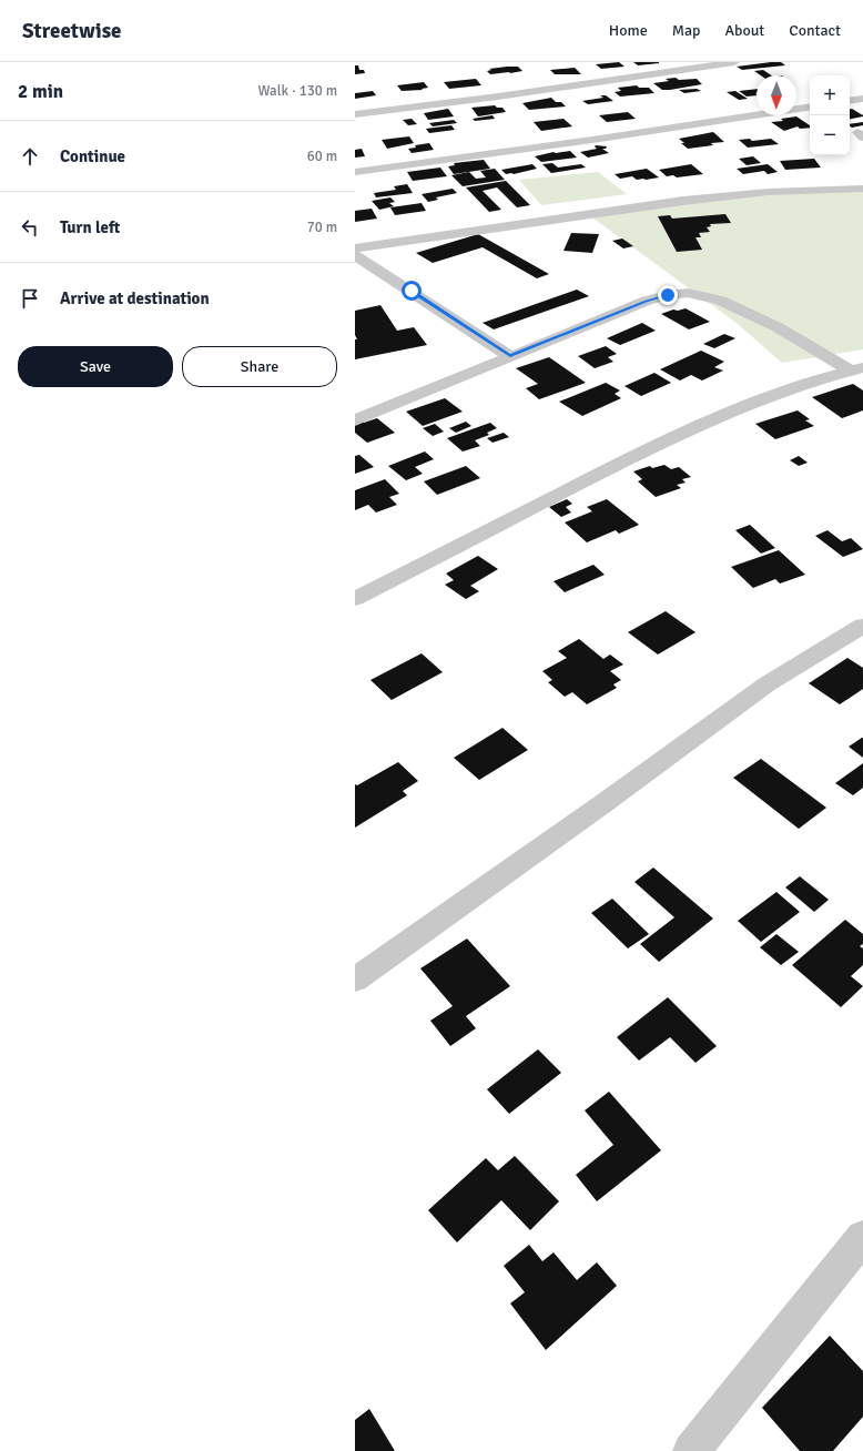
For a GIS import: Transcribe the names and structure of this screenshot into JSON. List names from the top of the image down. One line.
{"north":"bottom","page":{"header":"Streetwise","nav":["Home","Map","About","Contact"],"heading":["2 min","Walk · 130 m"],"map_buttons":["+","−"],"list":[["Continue","60 m"],["Turn left","70 m"],"Arrive at destination"],"buttons":["Save","Share"]}}
